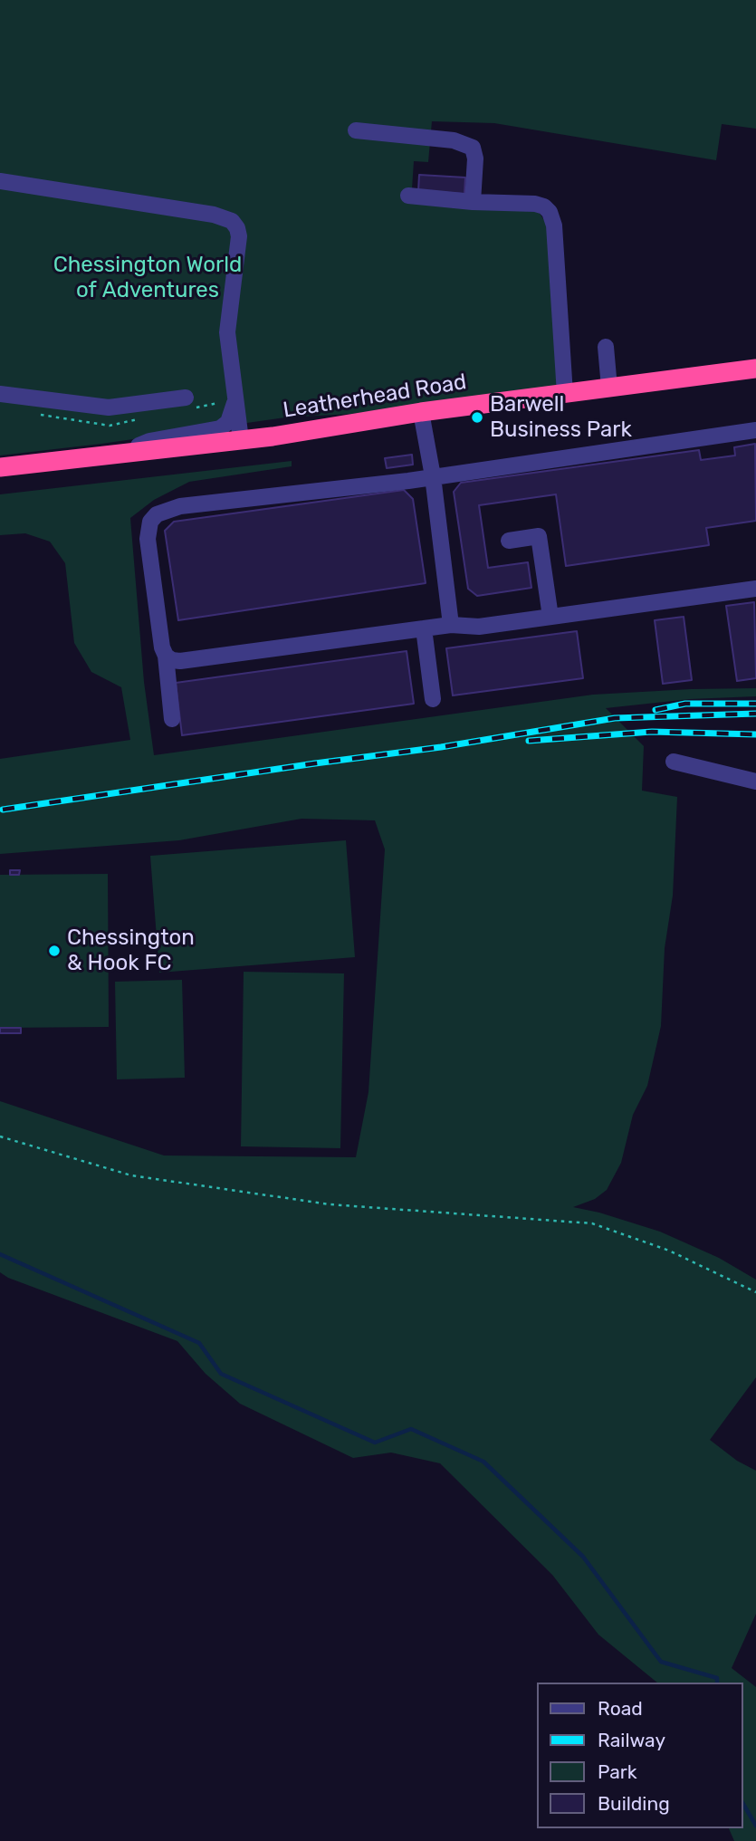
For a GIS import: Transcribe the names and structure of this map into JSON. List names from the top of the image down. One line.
{"streets":{"highway":["Leatherhead Road"]},"parks":["Chessington World of Adventures"],"places":["Barwell Business Park","Chessington & Hook FC"],"legend":["Road","Railway","Park","Building"]}
